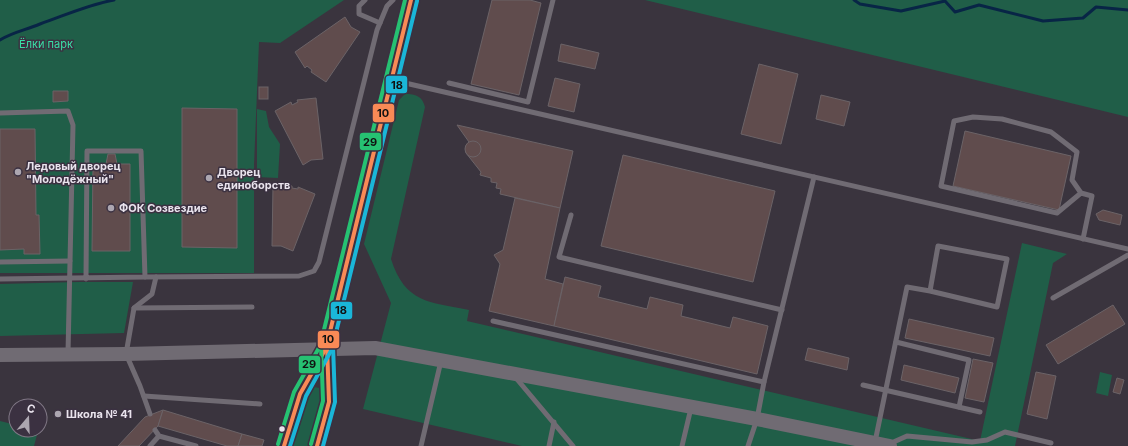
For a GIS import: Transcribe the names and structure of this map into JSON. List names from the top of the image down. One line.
{"parks":["Ёлки парк"],"places":["Ледовый дворец \"Молодёжный\"","Дворец единоборств","ФОК Созвездие","Школа № 41"],"lines":["transit line 10","transit line 29","transit line 18"],"north":"top"}
